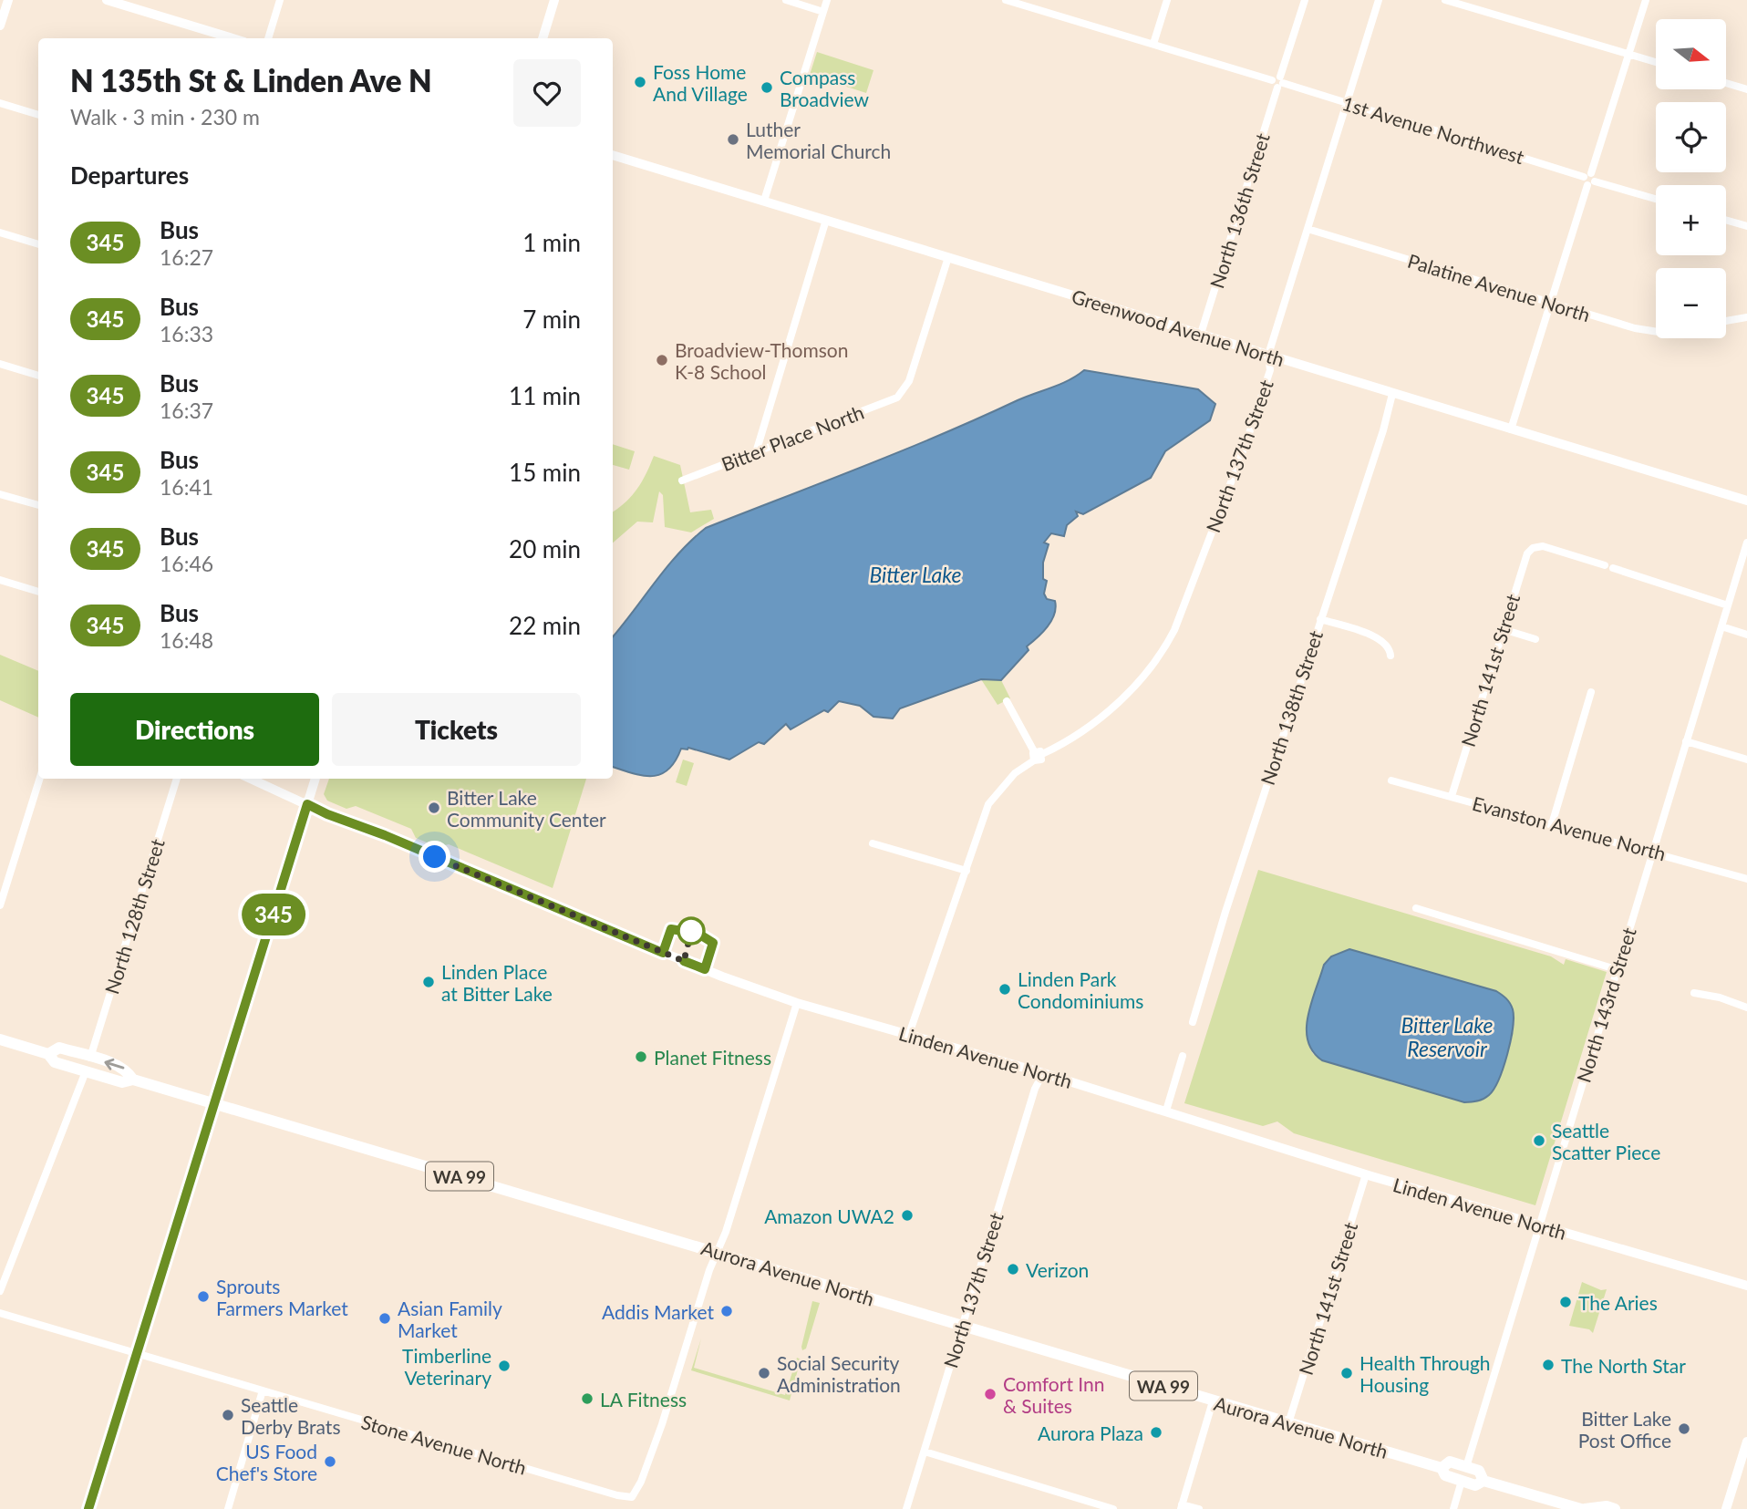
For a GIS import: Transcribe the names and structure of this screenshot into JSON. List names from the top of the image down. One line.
{"streets":{"highway":["WA 99","Aurora Avenue North"],"main road":["Greenwood Avenue North"],"street":["1st Avenue Northwest","North 136th Street","Palatine Avenue North","Bitter Place North","North 137th Street","North 141st Street","North 138th Street","Evanston Avenue North","North 128th Street","North 143rd Street","Linden Avenue North","Stone Avenue North"]},"crossings":[["1st Avenue Northwest","North 136th Street"],["1st Avenue Northwest","North 137th Street"],["North 136th Street","Greenwood Avenue North"],["Palatine Avenue North","North 137th Street"],["Greenwood Avenue North","Bitter Place North"],["Greenwood Avenue North","North 137th Street"],["Greenwood Avenue North","North 138th Street"],["North 137th Street","Linden Avenue North"],["North 137th Street","Aurora Avenue North"],["North 141st Street","Evanston Avenue North"],["North 141st Street","North 143rd Street"],["North 141st Street","Linden Avenue North"],["North 141st Street","Aurora Avenue North"],["Evanston Avenue North","North 143rd Street"],["North 128th Street","Aurora Avenue North"],["North 143rd Street","Linden Avenue North"],["North 143rd Street","Aurora Avenue North"],["Aurora Avenue North","Stone Avenue North"]],"water":["Bitter Lake","Bitter Lake Reservoir"],"places":["Foss Home And Village","Compass Broadview","Luther Memorial Church","Broadview-Thomson K-8 School","Bitter Lake Community Center","Linden Place at Bitter Lake","Linden Park Condominiums","Planet Fitness","Seattle Scatter Piece","Amazon UWA2","Verizon","Sprouts Farmers Market","The Aries","Addis Market","Asian Family Market","The North Star","Timberline Veterinary","Social Security Administration","Health Through Housing","Comfort Inn & Suites","LA Fitness","Seattle Derby Brats","Bitter Lake Post Office","Aurora Plaza","US Food Chef's Store"],"lines":["bus line 345"],"north":"right","page":{"on_map":"345","map_buttons":["+","−"],"heading":[["N 135th St & Linden Ave N","Walk · 3 min · 230 m"],"Departures"],"list":[{"mark":"345","name":"Bus","note":"16:27","value":"1 min"},{"mark":"345","name":"Bus","note":"16:33","value":"7 min"},{"mark":"345","name":"Bus","note":"16:37","value":"11 min"},{"mark":"345","name":"Bus","note":"16:41","value":"15 min"},{"mark":"345","name":"Bus","note":"16:46","value":"20 min"},{"mark":"345","name":"Bus","note":"16:48","value":"22 min"}],"buttons":["Directions","Tickets"]}}
